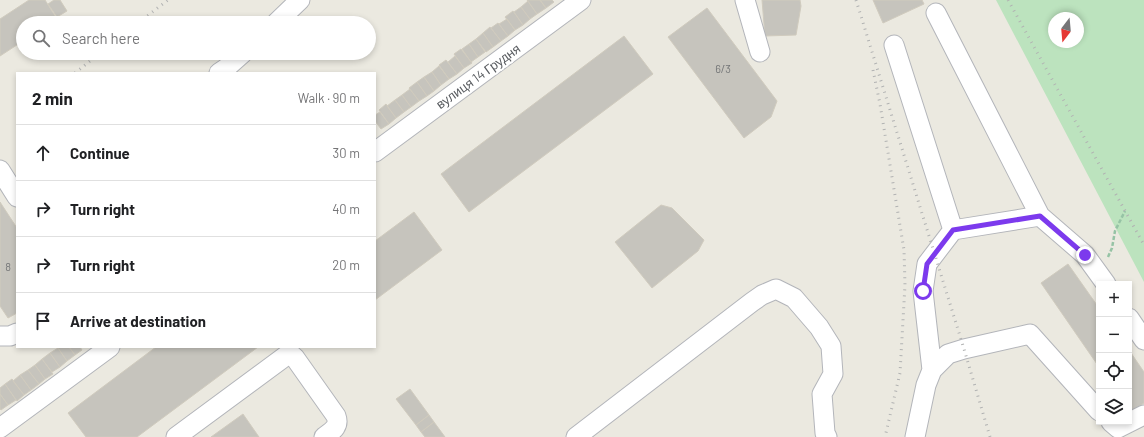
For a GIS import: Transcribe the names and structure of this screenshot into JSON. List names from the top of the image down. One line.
{"streets":{"street":["вулиця 14 Грудня"]},"house_numbers":["6/3","8"],"north":"bottom","page":{"search":"Search here","heading":["2 min","Walk · 90 m"],"list":[["Continue","30 m"],["Turn right","40 m"],["Turn right","20 m"],"Arrive at destination"],"map_buttons":["+","−"]}}
